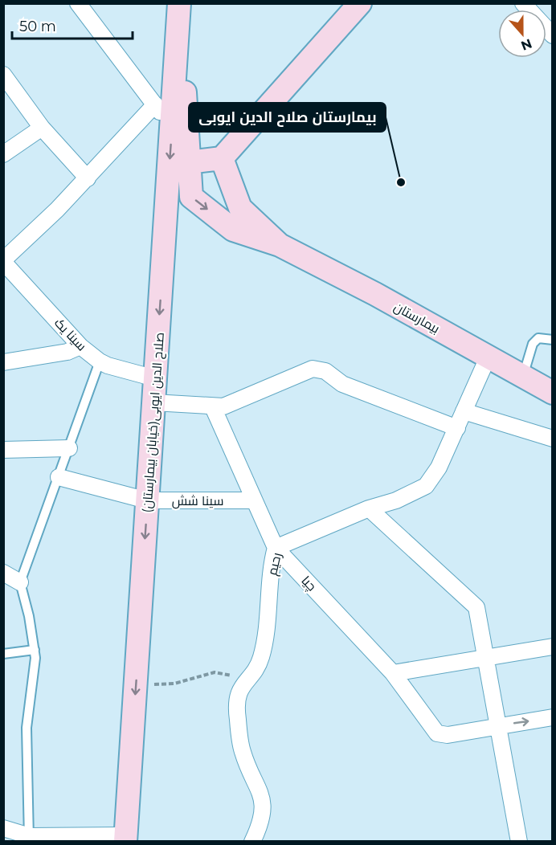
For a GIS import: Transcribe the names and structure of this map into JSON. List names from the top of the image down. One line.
{"streets":{"street":["بیمارستان","سینا یک","صلاح الدین ایوبی(خیابان بیمارستان)","سینا شش","رحیم","چیا"]},"crossings":[["بیمارستان","رحیم"],["سینا یک","صلاح الدین ایوبی(خیابان بیمارستان)"],["صلاح الدین ایوبی(خیابان بیمارستان)","سینا شش"],["سینا شش","چیا"],["رحیم","چیا"]],"one_way":["صلاح الدین ایوبی(خیابان بیمارستان)"],"places":["بیمارستان صلاح الدین ایوبی"],"scale_bar":"50 m","north":"bottom"}
